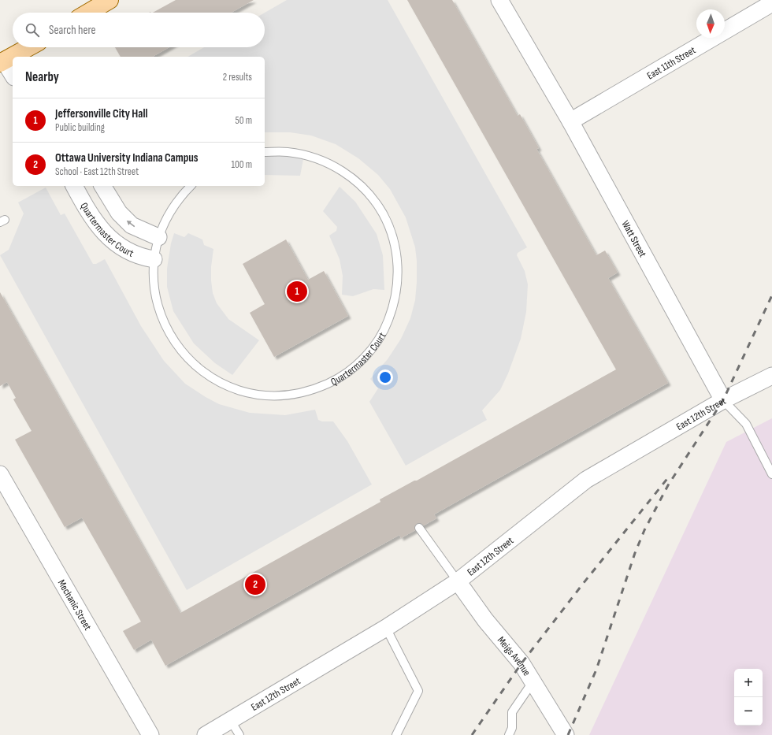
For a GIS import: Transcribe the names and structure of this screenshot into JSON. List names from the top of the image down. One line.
{"streets":{"street":["East 11th Street","Quartermaster Court","Watt Street","East 12th Street","Mechanic Street","Meigs Avenue"]},"crossings":[["East 11th Street","Watt Street"],["Watt Street","East 12th Street"],["East 12th Street","Meigs Avenue"]],"north":"bottom","page":{"search":"Search here","heading":["Nearby","2 results"],"list":[{"mark":"1","name":"Jeffersonville City Hall","note":"Public building","value":"50 m"},{"mark":"2","name":"Ottawa University Indiana Campus","note":"School · East 12th Street","value":"100 m"}],"pins":["1","2"],"map_buttons":["+","−"]}}
